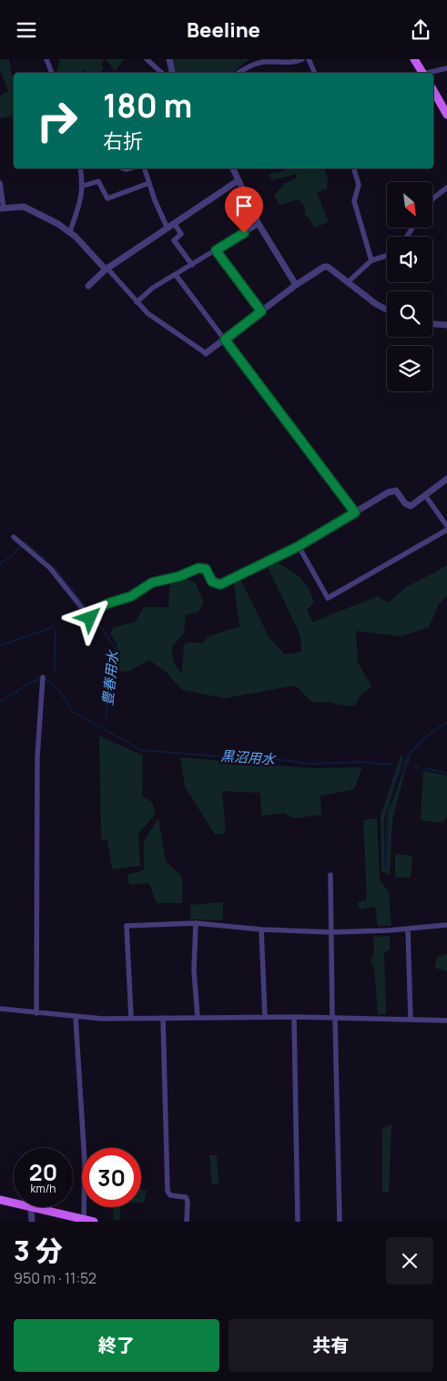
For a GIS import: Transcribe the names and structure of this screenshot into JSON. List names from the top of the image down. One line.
{"water":["豊春用水","黒沼用水"],"north":"bottom right","page":{"header":"Beeline","turn":["180 m","右折"],"speed":"20 km/h","limit":"30","heading":["3 分","950 m · 11:52"],"buttons":["終了","共有"]}}
